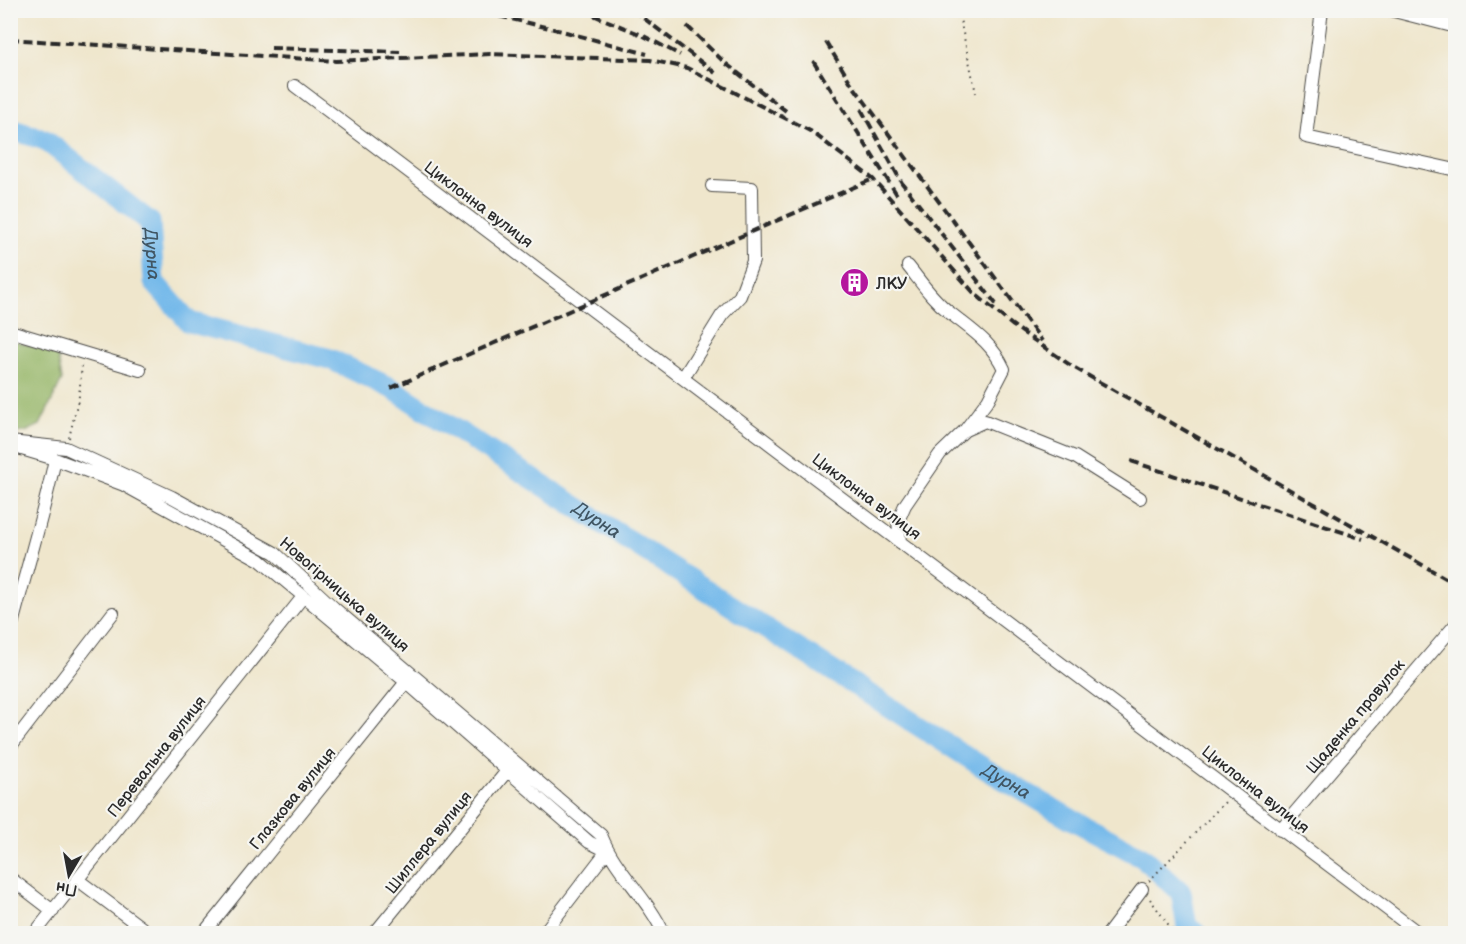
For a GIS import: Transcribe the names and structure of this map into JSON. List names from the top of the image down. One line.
{"streets":{"street":["Циклонна вулиця","Новогірницька вулиця","Щаденка провулок","Перевальна вулиця","Глазкова вулиця","Шиллера вулиця"]},"crossings":[["Циклонна вулиця","Щаденка провулок"],["Новогірницька вулиця","Перевальна вулиця"],["Новогірницька вулиця","Глазкова вулиця"],["Новогірницька вулиця","Шиллера вулиця"]],"water":["Дурна"],"places":{"building":["ЛКУ"]},"north":"bottom"}
